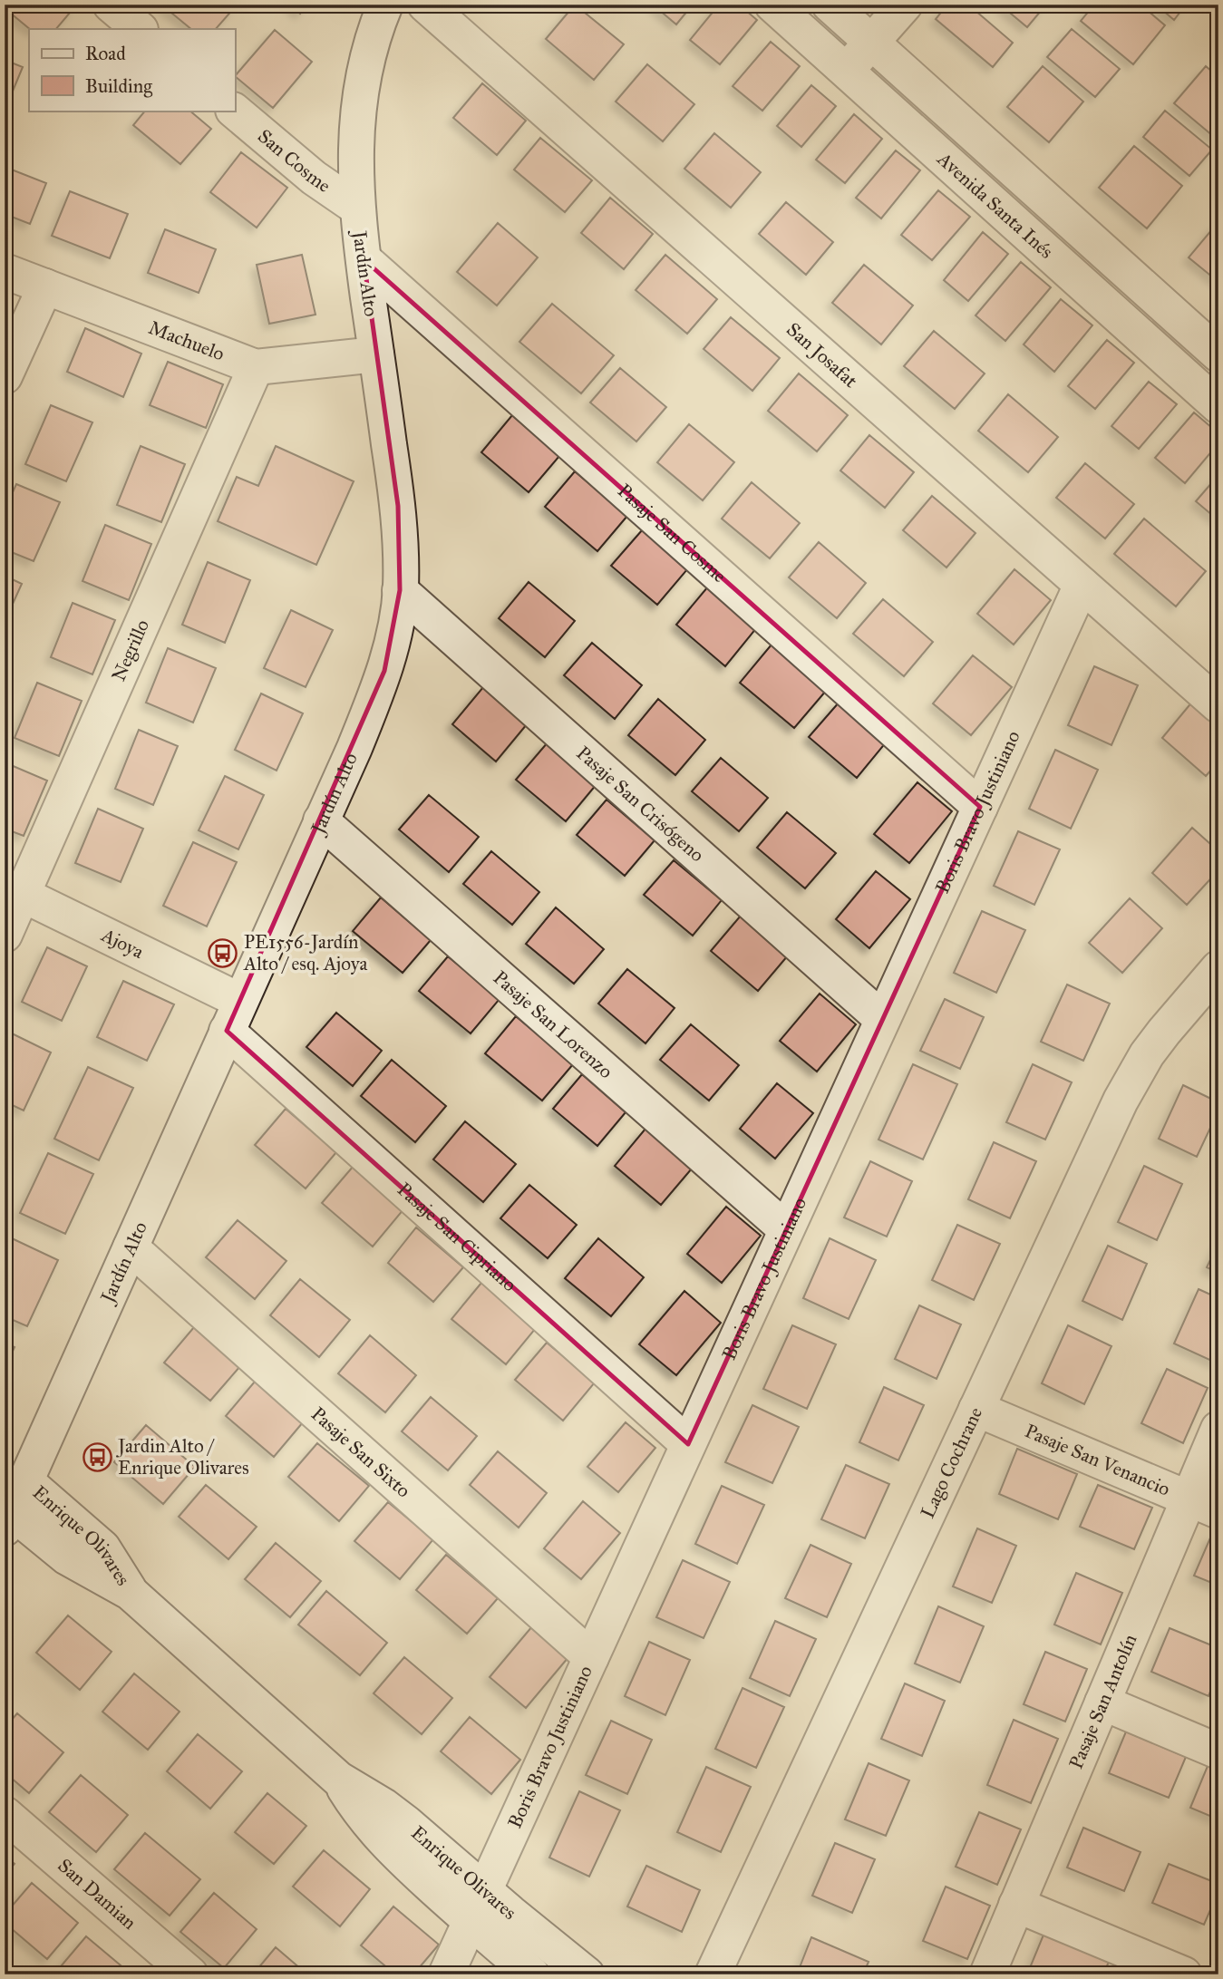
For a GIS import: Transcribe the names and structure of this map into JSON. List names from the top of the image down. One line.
{"streets":{"street":["San Cosme","Avenida Santa Inés","Jardín Alto","Machuelo","San Josafat","Pasaje San Cosme","Negrillo","Pasaje San Crisógeno","Boris Bravo Justiniano","Ajoya","Pasaje San Lorenzo","Pasaje San Cipriano","Pasaje San Sixto","Pasaje San Venancio","Lago Cochrane","Enrique Olivares","Pasaje San Antolín","San Damian"]},"crossings":[["San Cosme","Jardín Alto"],["Jardín Alto","Machuelo"],["Jardín Alto","Pasaje San Cosme"],["Jardín Alto","Pasaje San Crisógeno"],["Jardín Alto","Ajoya"],["Jardín Alto","Pasaje San Lorenzo"],["Jardín Alto","Pasaje San Cipriano"],["Jardín Alto","Pasaje San Sixto"],["Jardín Alto","Enrique Olivares"],["Machuelo","Negrillo"],["San Josafat","Boris Bravo Justiniano"],["Pasaje San Cosme","Boris Bravo Justiniano"],["Negrillo","Ajoya"],["Pasaje San Crisógeno","Boris Bravo Justiniano"],["Boris Bravo Justiniano","Pasaje San Lorenzo"],["Boris Bravo Justiniano","Pasaje San Cipriano"],["Boris Bravo Justiniano","Pasaje San Sixto"],["Boris Bravo Justiniano","Enrique Olivares"],["Ajoya","Pasaje San Cipriano"],["Pasaje San Venancio","Lago Cochrane"],["Pasaje San Venancio","Pasaje San Antolín"]],"places":{"bus stop":["PE1556-Jardín Alto / esq. Ajoya","Jardin Alto / Enrique Olivares"]},"legend":["Road","Building"]}
